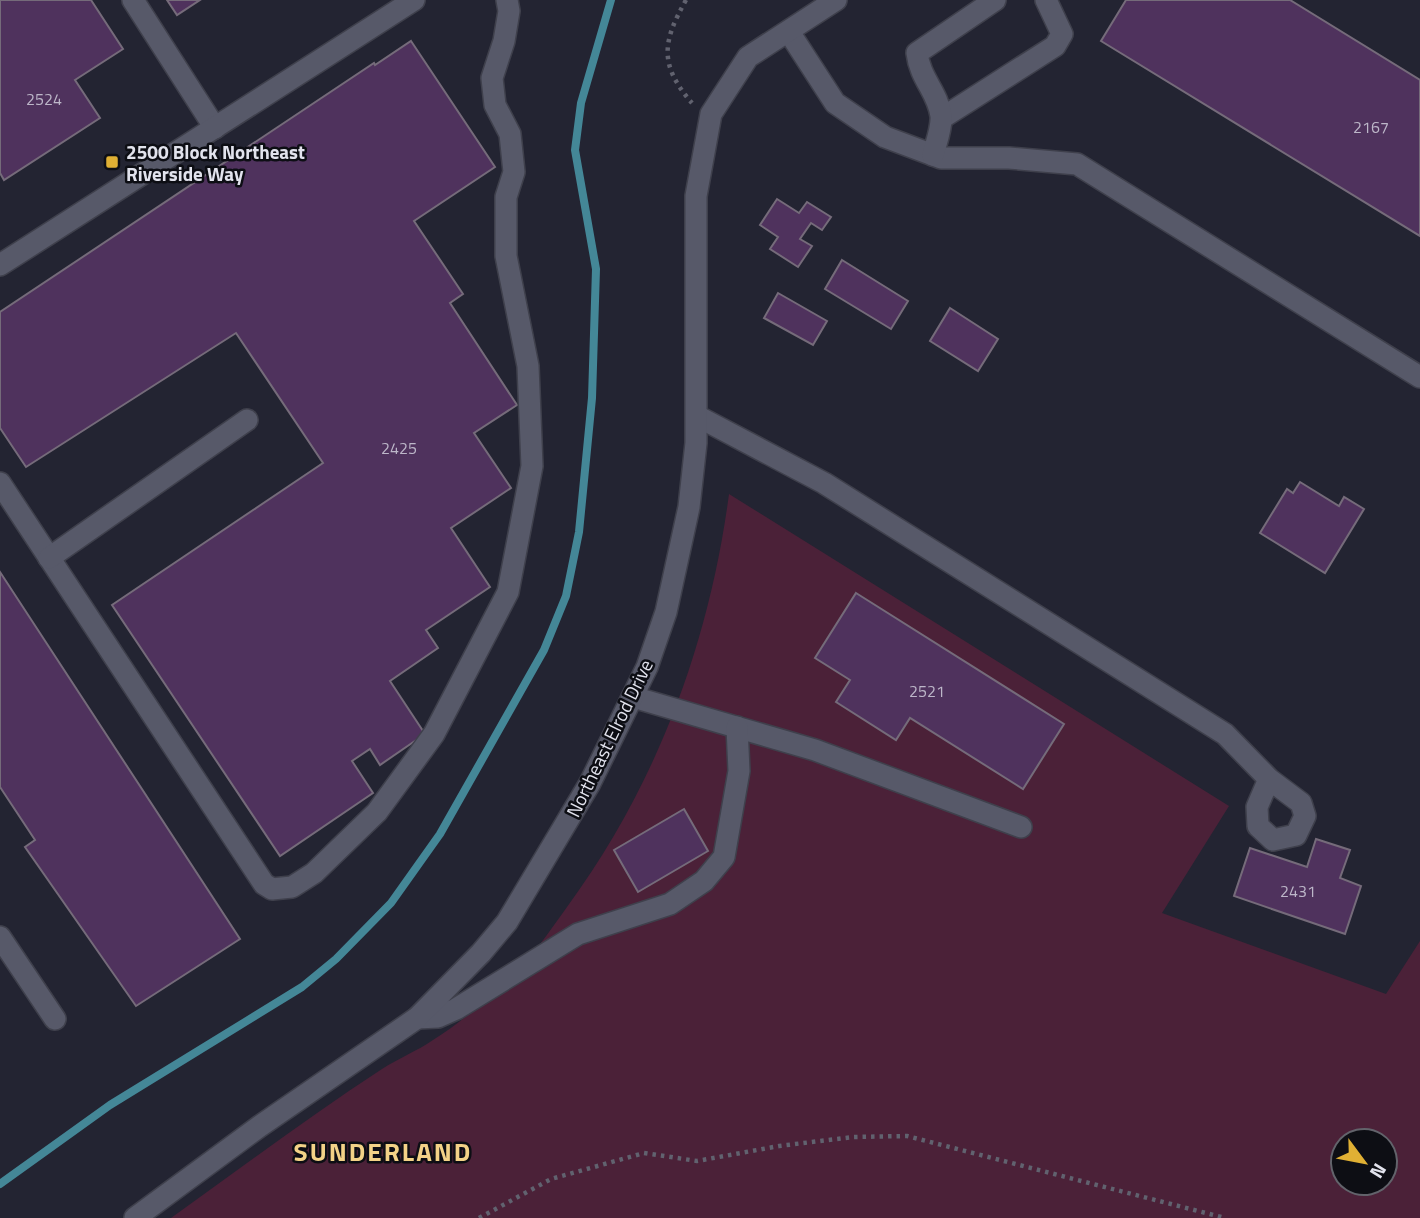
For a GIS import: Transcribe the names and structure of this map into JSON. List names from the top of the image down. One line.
{"streets":{"street":["Northeast Elrod Drive"]},"districts":["SUNDERLAND"],"places":{"transit":["2500 Block Northeast Riverside Way"]},"house_numbers":["2524","2167","2425","2521","2431"],"north":"bottom right"}
